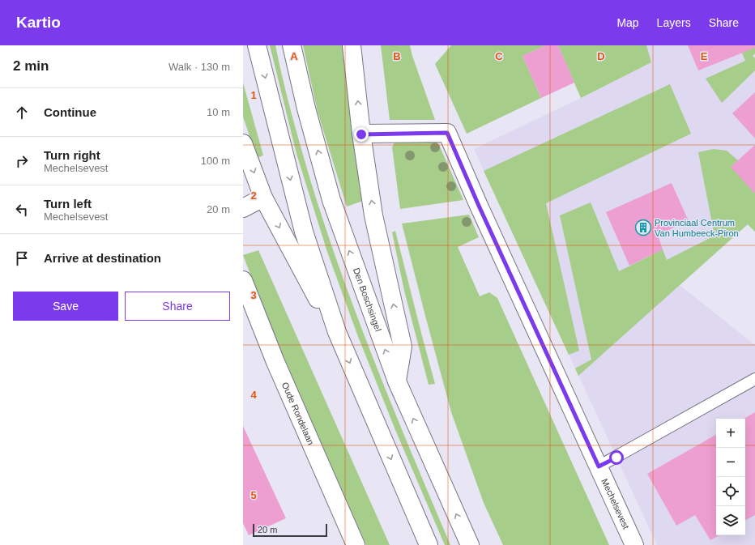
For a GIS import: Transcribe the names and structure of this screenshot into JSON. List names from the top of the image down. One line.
{"streets":{"main road":["Den Boschsingel","Oude Rondelaan","Mechelsevest"]},"places":{"building":["Provinciaal Centrum Van Humbeeck-Piron"]},"scale_bar":"20 m","page":{"header":"Kartio","nav":["Map","Layers","Share"],"heading":["2 min","Walk · 130 m"],"list":[["Continue","10 m"],["Turn right","Mechelsevest","100 m"],["Turn left","Mechelsevest","20 m"],"Arrive at destination"],"buttons":["Save","Share"],"map_buttons":["+","−"],"scale":"20 m"},"grid":{"columns":["A","B","C","D","E"],"rows":["1","2","3","4","5"]}}
